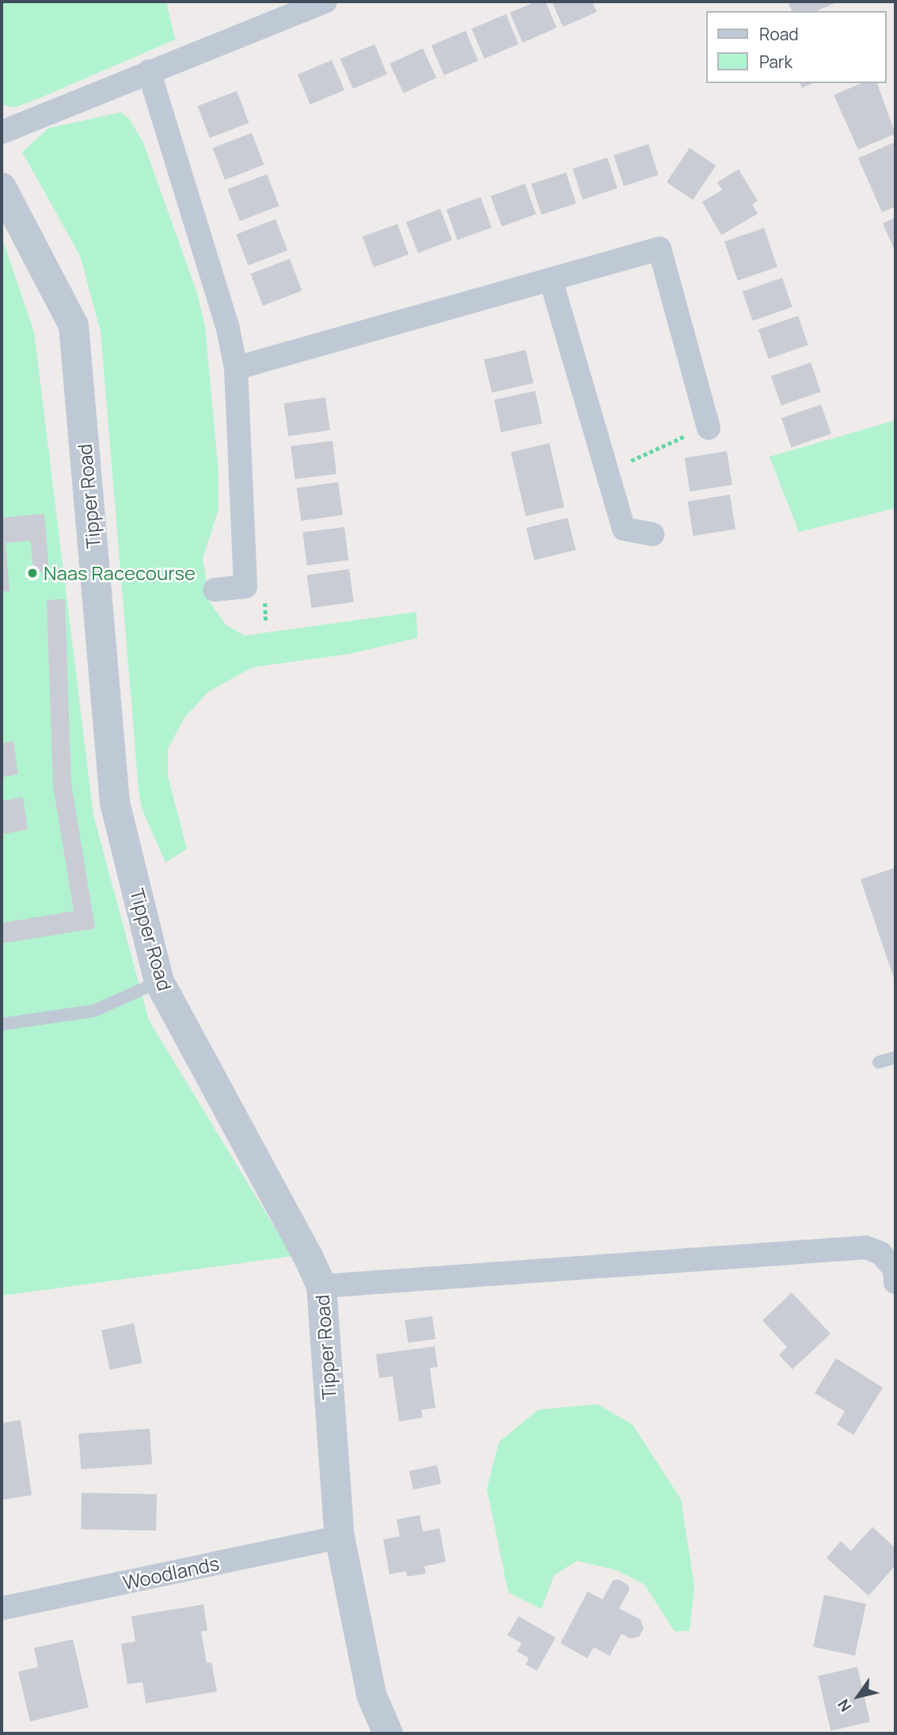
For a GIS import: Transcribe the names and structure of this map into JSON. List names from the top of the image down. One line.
{"streets":{"street":["Tipper Road","Woodlands"]},"crossings":[["Tipper Road","Woodlands"]],"places":["Naas Racecourse"],"legend":["Road","Park"],"north":"bottom left"}
